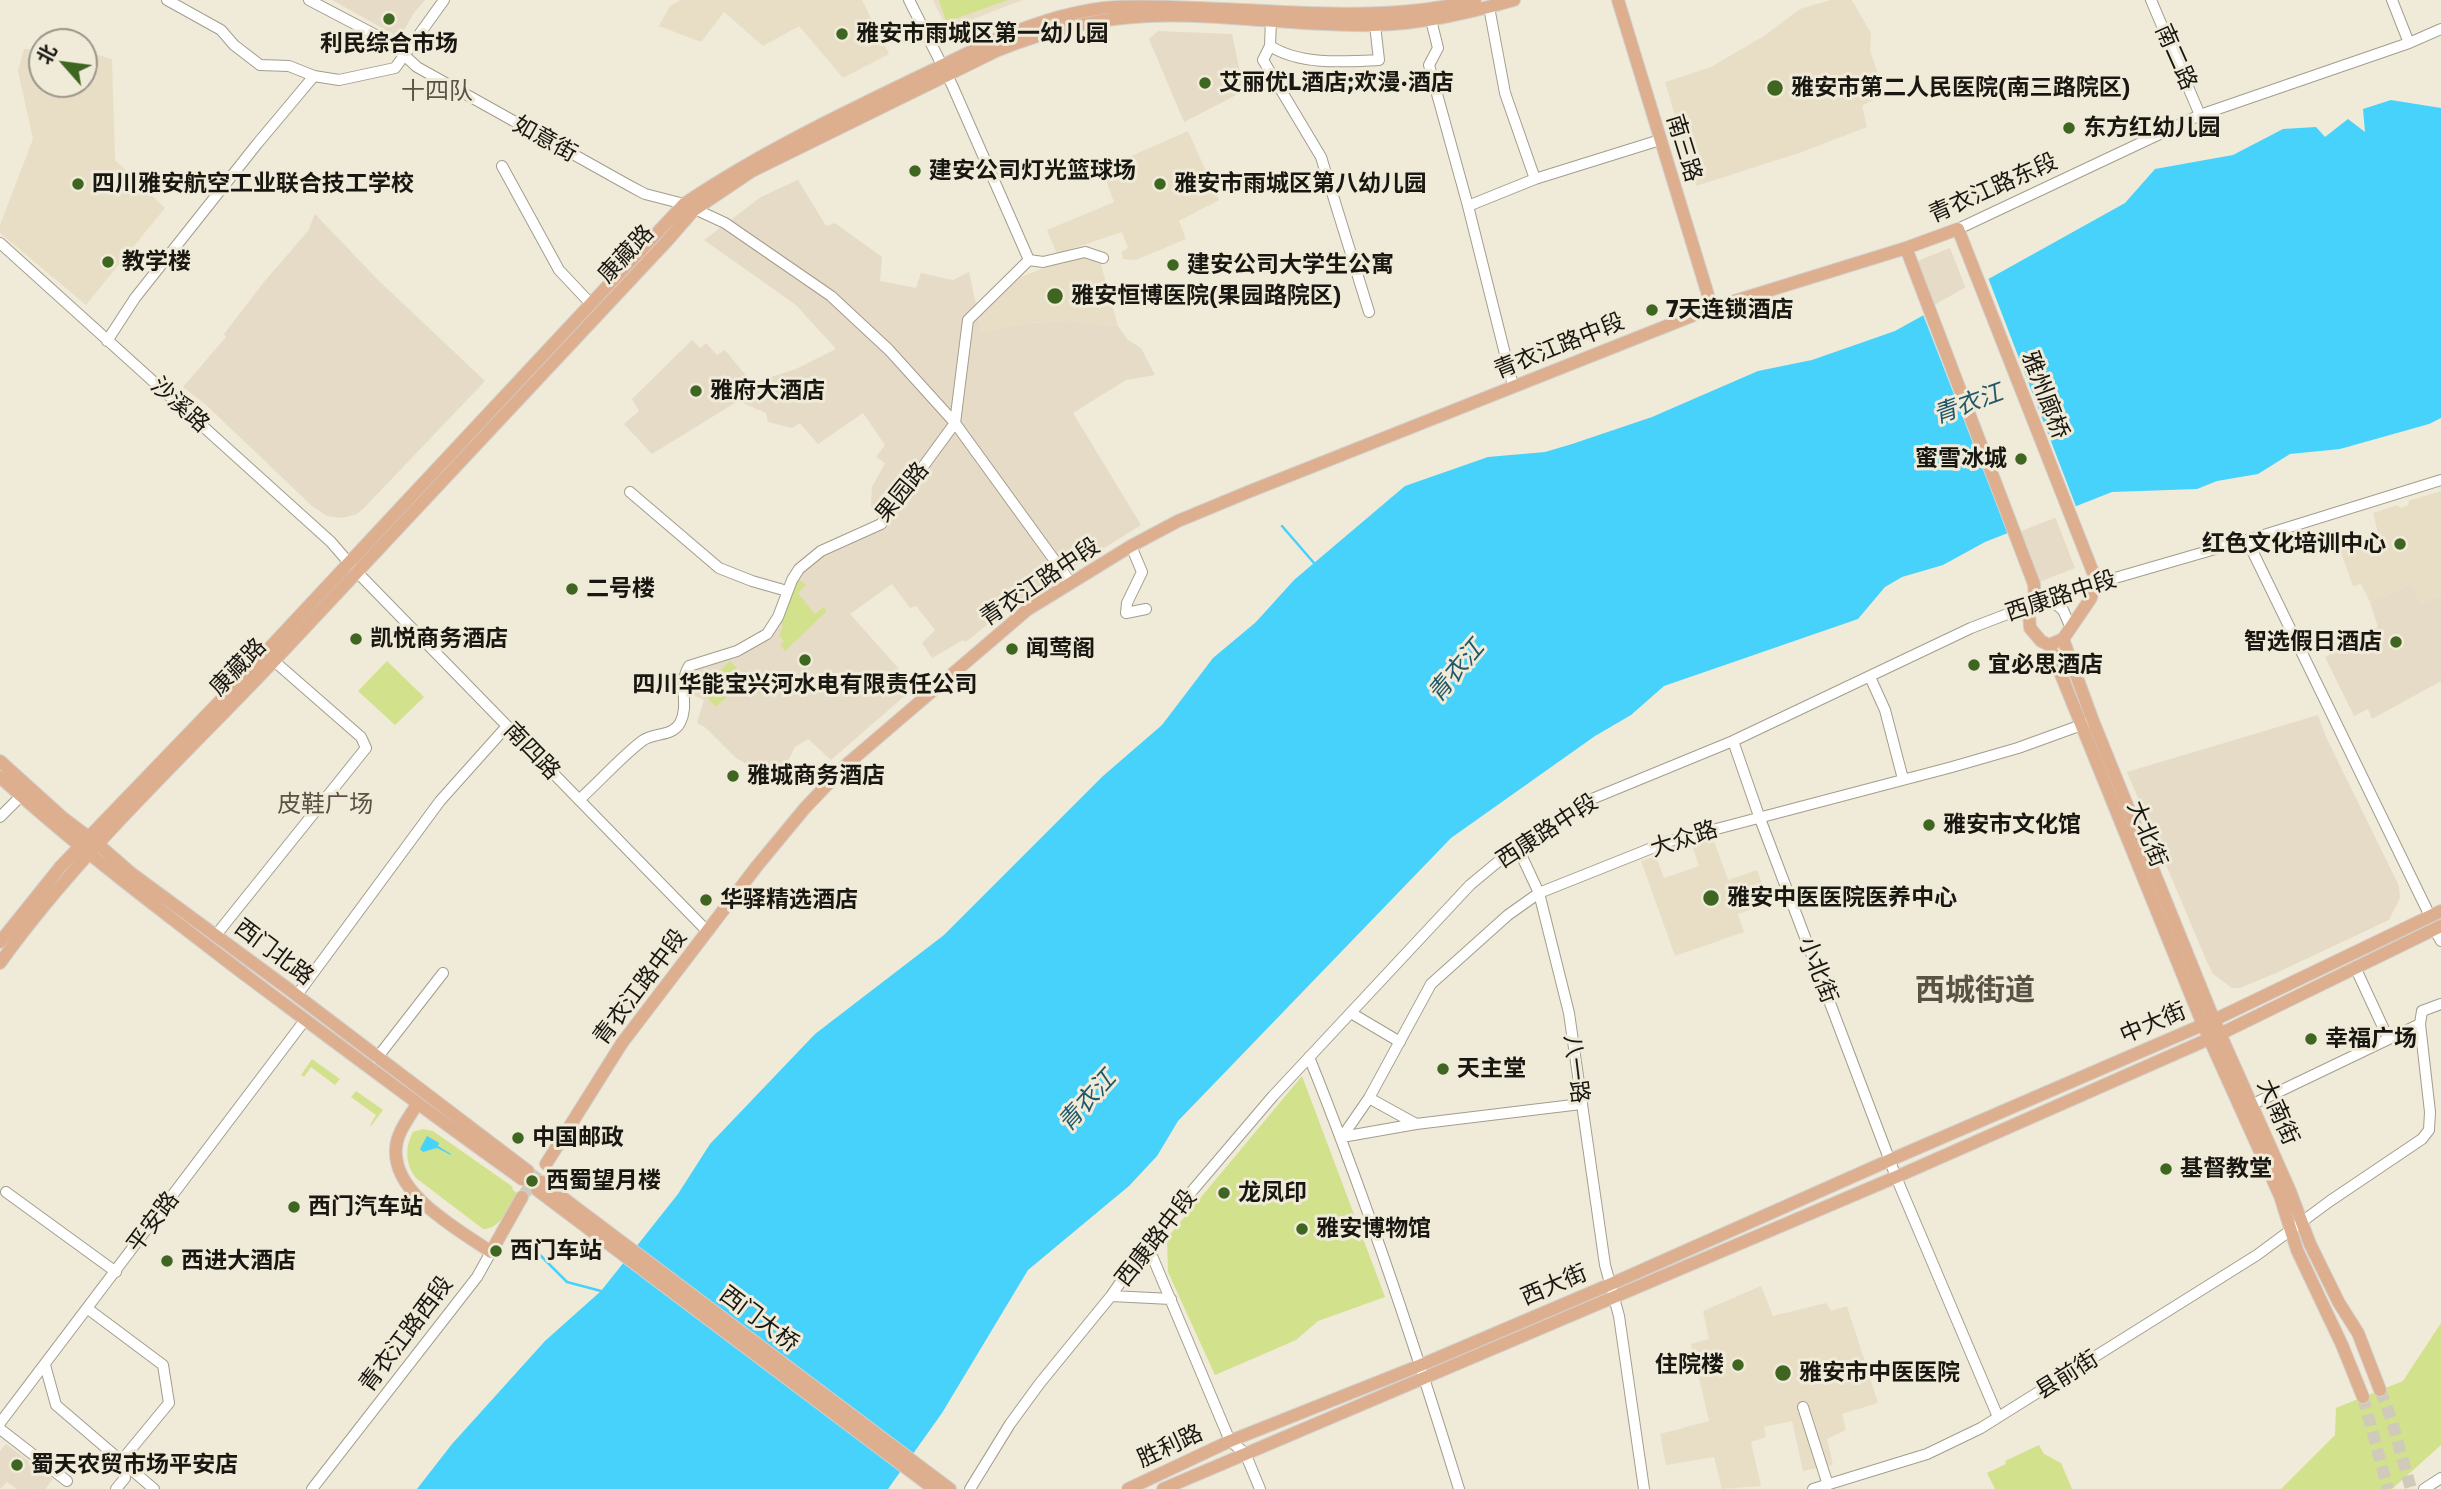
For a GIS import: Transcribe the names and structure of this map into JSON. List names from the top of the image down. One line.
{"streets":{"main road":["南三路","青衣江路东段","康藏路","青衣江路中段","雅州廊桥","大北街","西门北路","中大街","大南街","西大街","西门大桥","青衣江路西段","胜利路"],"street":["南二路","如意街","沙溪路","果园路","西康路中段","南四路","大众路","小北街","八一路","平安路","县前街"]},"crossings":[["南二路","青衣江路东段"],["如意街","康藏路"],["如意街","青衣江路中段"],["如意街","果园路"],["南三路","青衣江路东段"],["南三路","青衣江路中段"],["青衣江路东段","青衣江路中段"],["青衣江路东段","雅州廊桥"],["康藏路","沙溪路"],["康藏路","南四路"],["康藏路","西门北路"],["青衣江路中段","南四路"],["雅州廊桥","西康路中段"],["沙溪路","南四路"],["果园路","南四路"],["西康路中段","大北街"],["西康路中段","小北街"],["西康路中段","八一路"],["大北街","大众路"],["大北街","中大街"],["大北街","大南街"],["大众路","小北街"],["大众路","八一路"],["西门北路","平安路"],["小北街","中大街"],["小北街","西大街"],["小北街","县前街"],["中大街","大南街"],["中大街","西大街"],["八一路","西大街"],["大南街","县前街"],["西大街","胜利路"]],"districts":["十四队","皮鞋广场","西城街道"],"water":["青衣江"],"places":["利民综合市场","雅安市雨城区第一幼儿园","艾丽优L酒店;欢漫·酒店","雅安市第二人民医院(南三路院区)","东方红幼儿园","建安公司灯光篮球场","四川雅安航空工业联合技工学校","雅安市雨城区第八幼儿园","教学楼","建安公司大学生公寓","雅安恒博医院(果园路院区)","7天连锁酒店","雅府大酒店","蜜雪冰城","红色文化培训中心","二号楼","凯悦商务酒店","智选假日酒店","闻莺阁","四川华能宝兴河水电有限责任公司","宜必思酒店","雅城商务酒店","雅安市文化馆","雅安中医医院医养中心","华驿精选酒店","幸福广场","天主堂","中国邮政","基督教堂","西蜀望月楼","龙凤印","西门汽车站","雅安博物馆","西门车站","西进大酒店","住院楼","雅安市中医医院","蜀天农贸市场平安店"],"north":"top left"}
